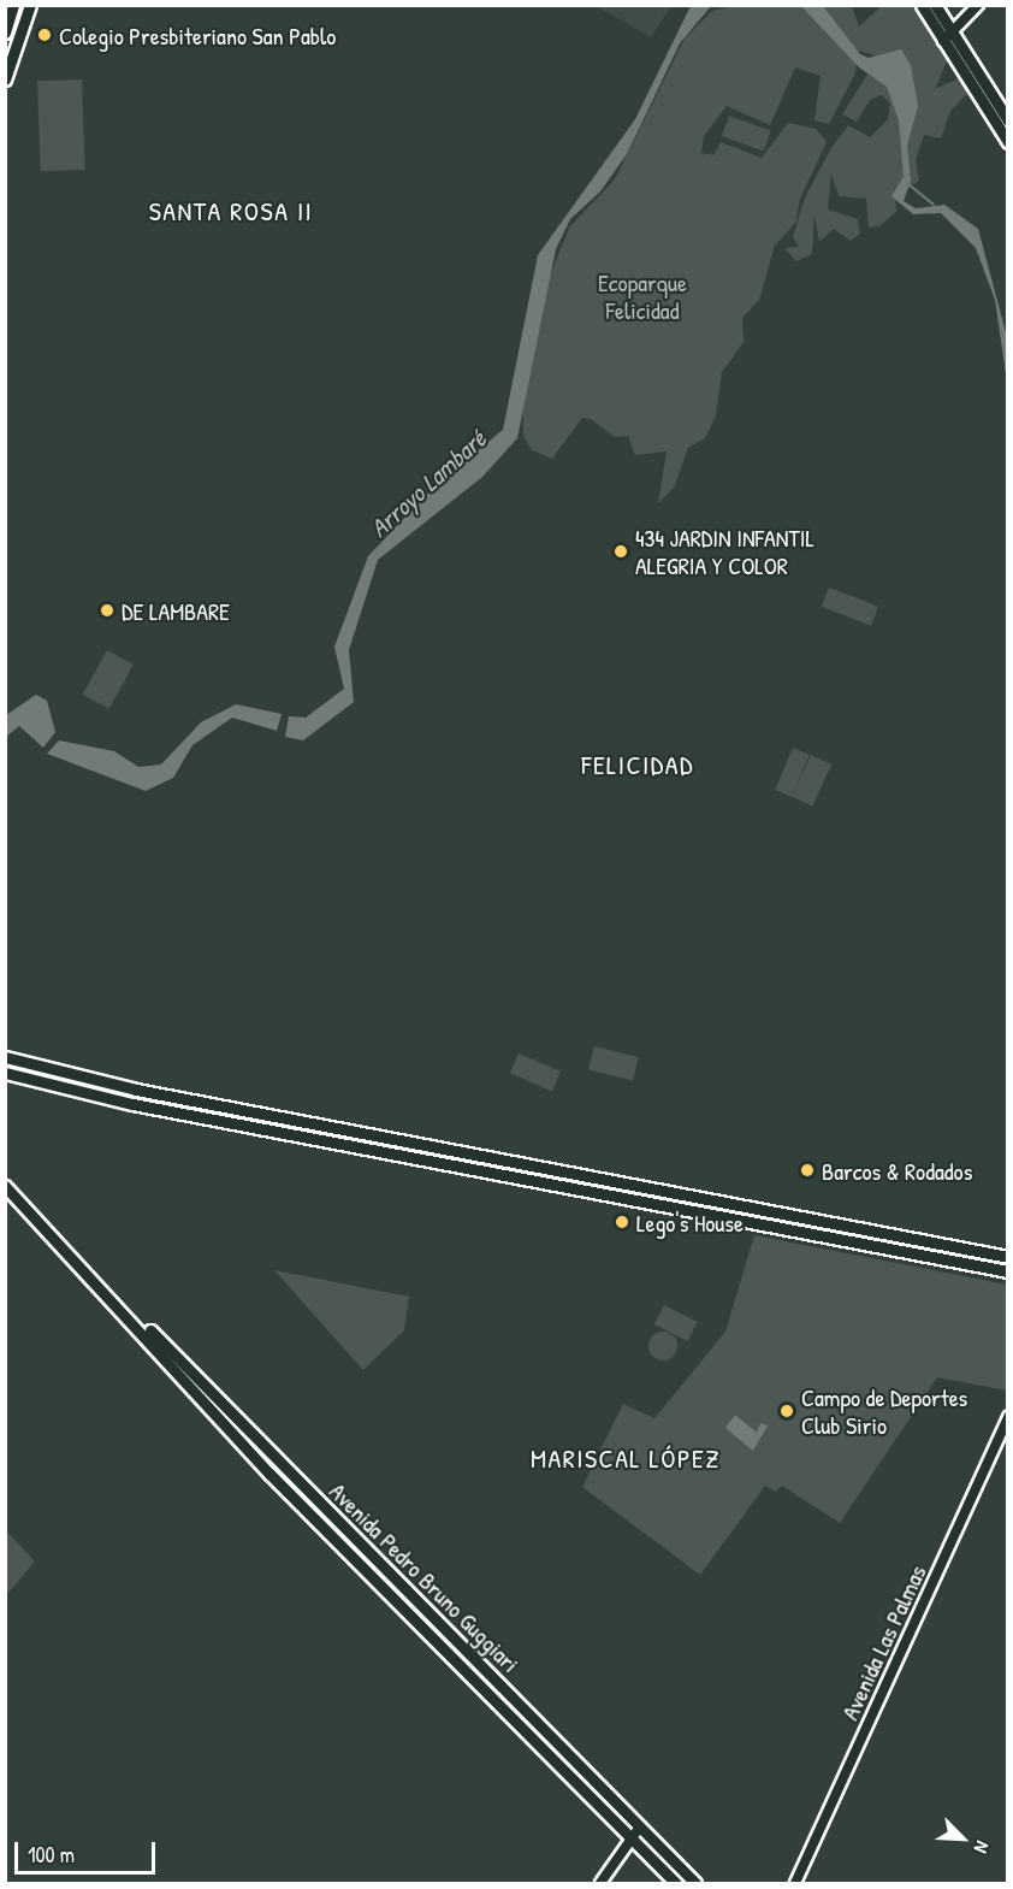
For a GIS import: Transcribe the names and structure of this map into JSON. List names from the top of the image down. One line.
{"streets":{"main road":["Avenida Pedro Bruno Guggiari"],"street":["Avenida Las Palmas"]},"districts":["SANTA ROSA II","FELICIDAD","MARISCAL LÓPEZ"],"water":["Arroyo Lambaré"],"parks":["Ecoparque Felicidad"],"places":["Colegio Presbiteriano San Pablo","434 JARDIN INFANTIL ALEGRIA Y COLOR","DE LAMBARE","Barcos & Rodados","Lego's House","Campo de Deportes Club Sirio"],"scale_bar":"100 m","north":"bottom right"}
